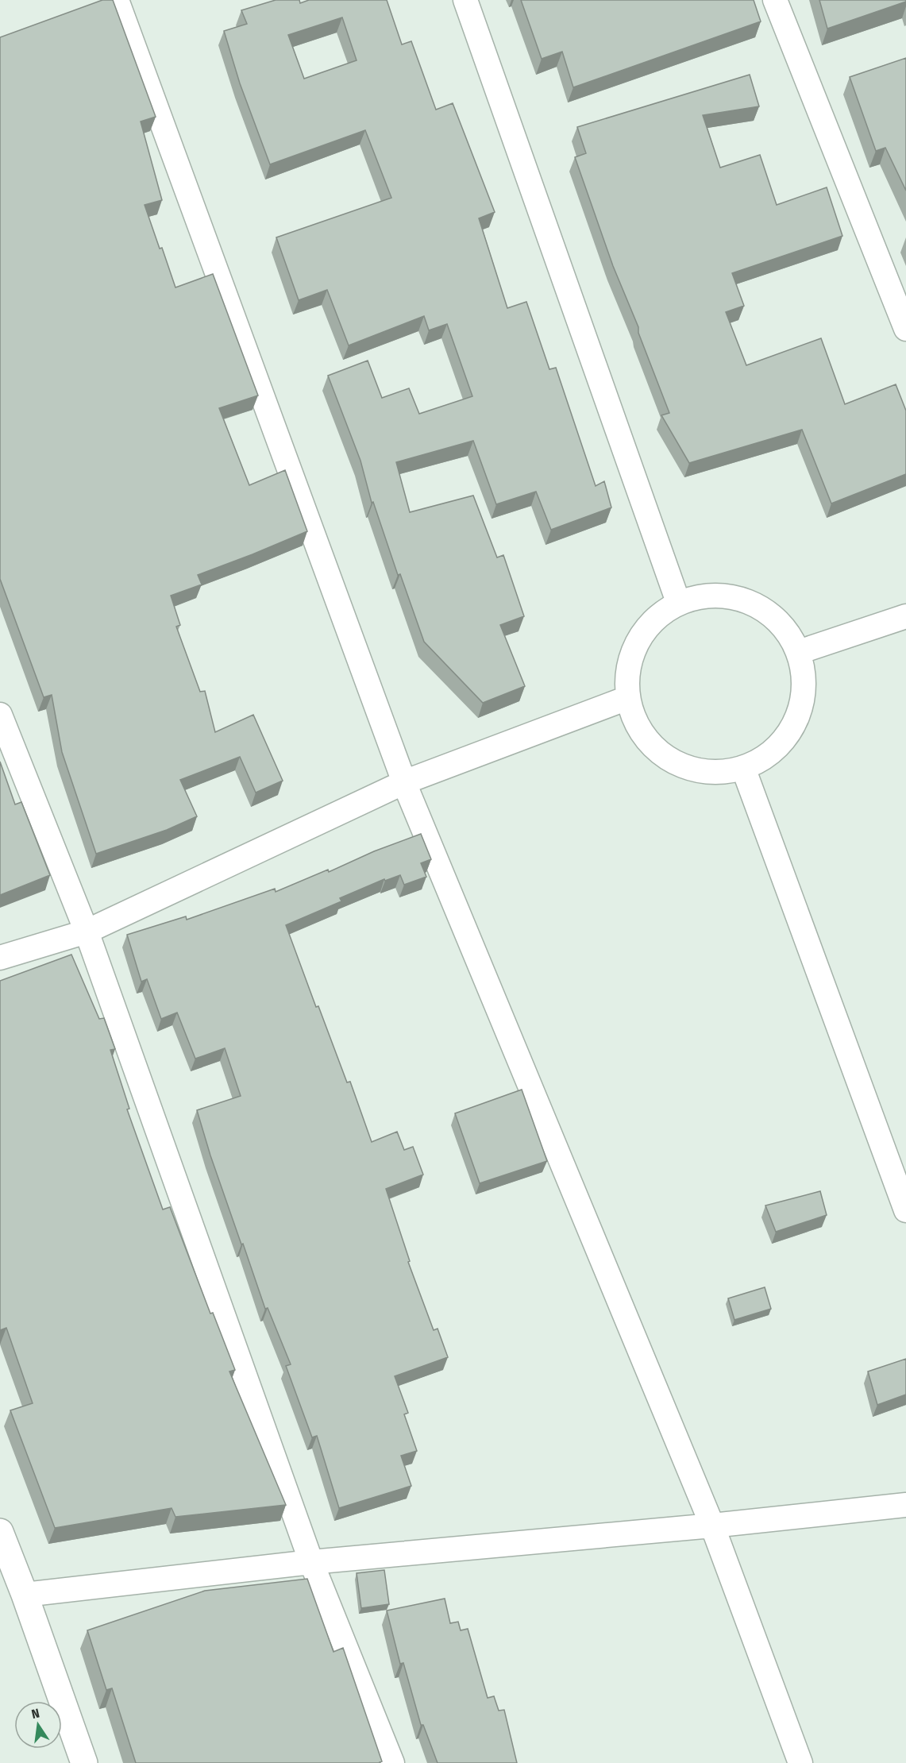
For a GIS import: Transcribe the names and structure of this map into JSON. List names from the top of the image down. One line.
{"north":"top"}
